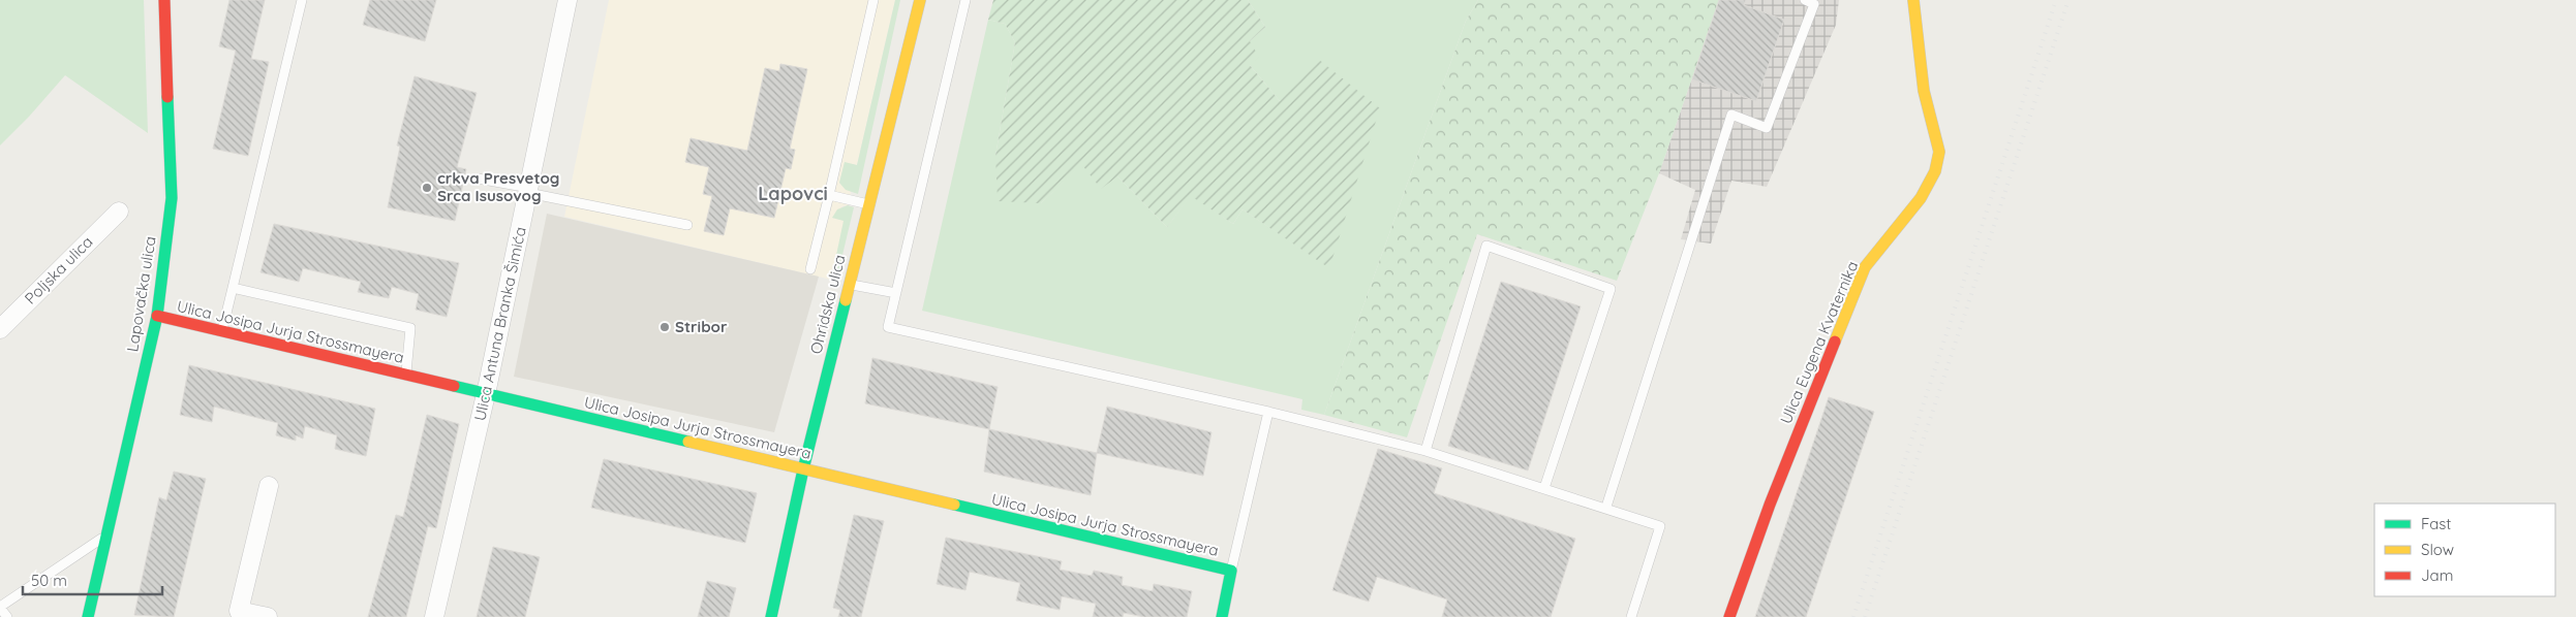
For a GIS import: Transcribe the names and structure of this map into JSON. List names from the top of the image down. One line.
{"streets":{"street":["Poljska ulica","Lapovačka ulica","Ohridska ulica","Ulica Antuna Branka Šimića","Ulica Josipa Jurja Strossmayera","Ulica Eugena Kvaternika"]},"crossings":[["Lapovačka ulica","Ulica Josipa Jurja Strossmayera"],["Ohridska ulica","Ulica Josipa Jurja Strossmayera"],["Ulica Antuna Branka Šimića","Ulica Josipa Jurja Strossmayera"]],"districts":["Lapovci"],"places":["crkva Presvetog Srca Isusovog","Stribor"],"legend":["Fast","Slow","Jam"],"scale_bar":"50 m"}
